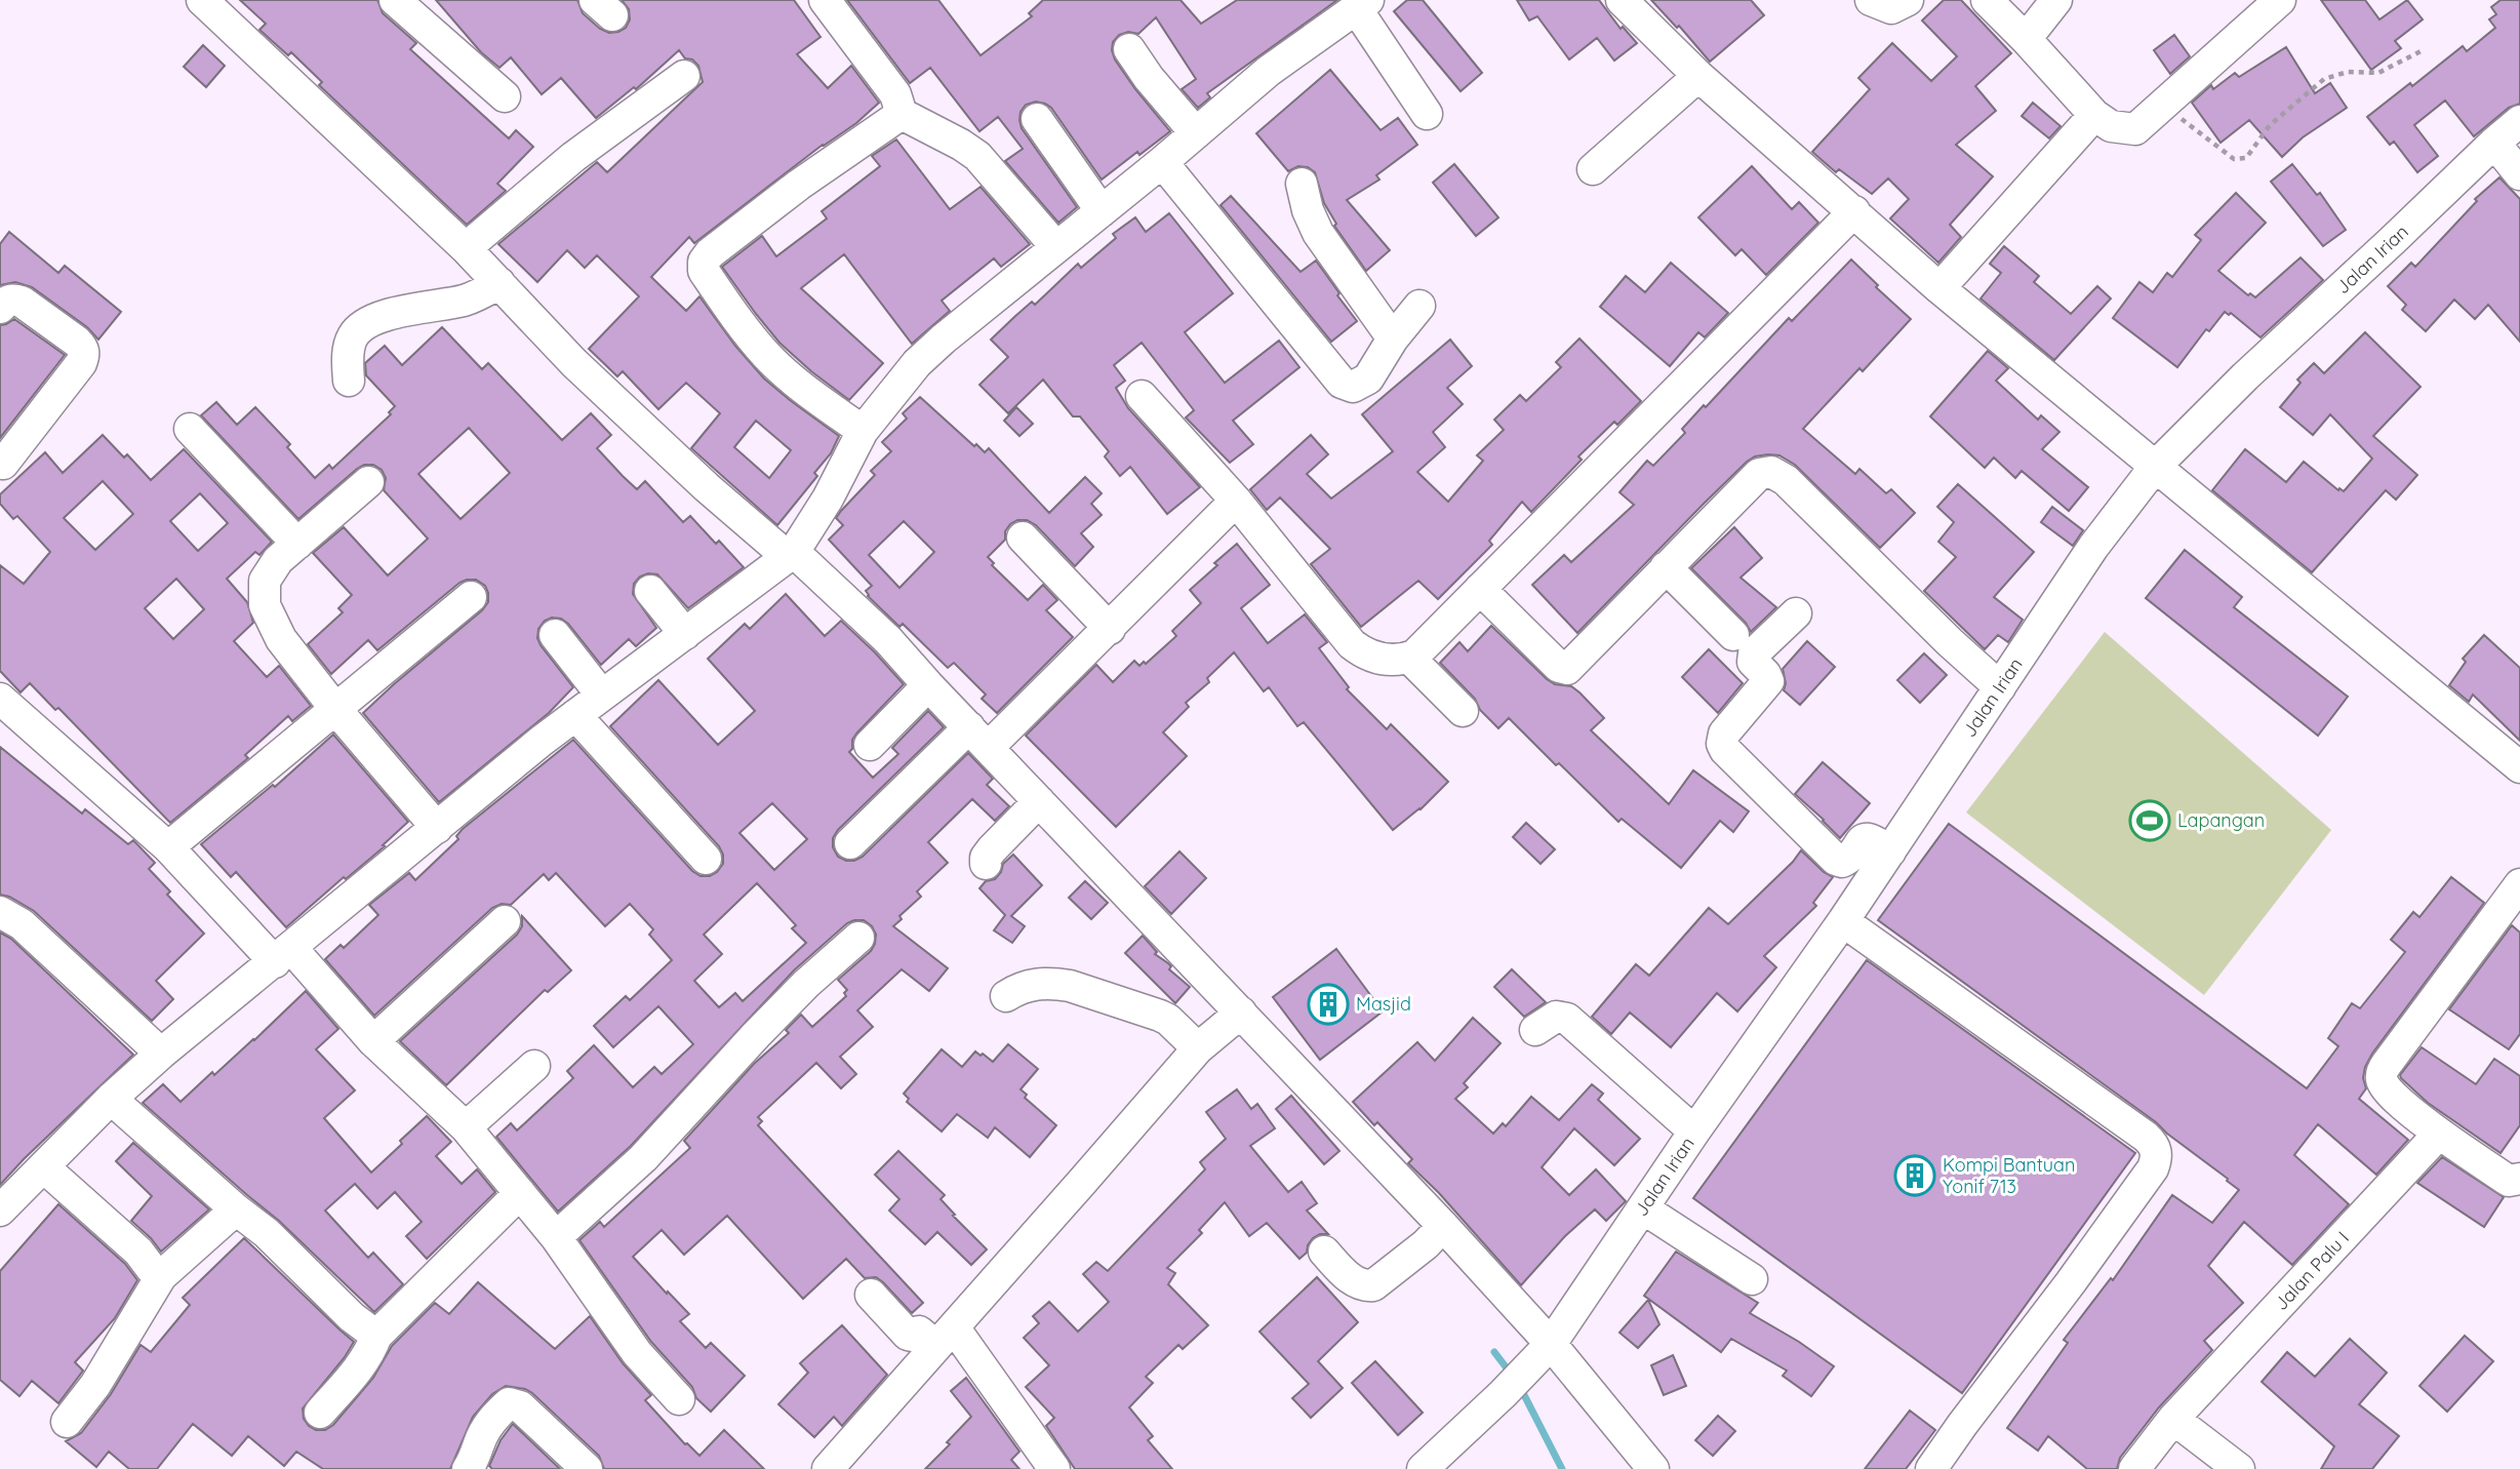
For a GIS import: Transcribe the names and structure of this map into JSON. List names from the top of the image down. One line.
{"streets":{"street":["Jalan Irian","Jalan Palu I"]},"places":{"sports":["Lapangan"],"building":["Masjid","Kompi Bantuan Yonif 713"]}}
